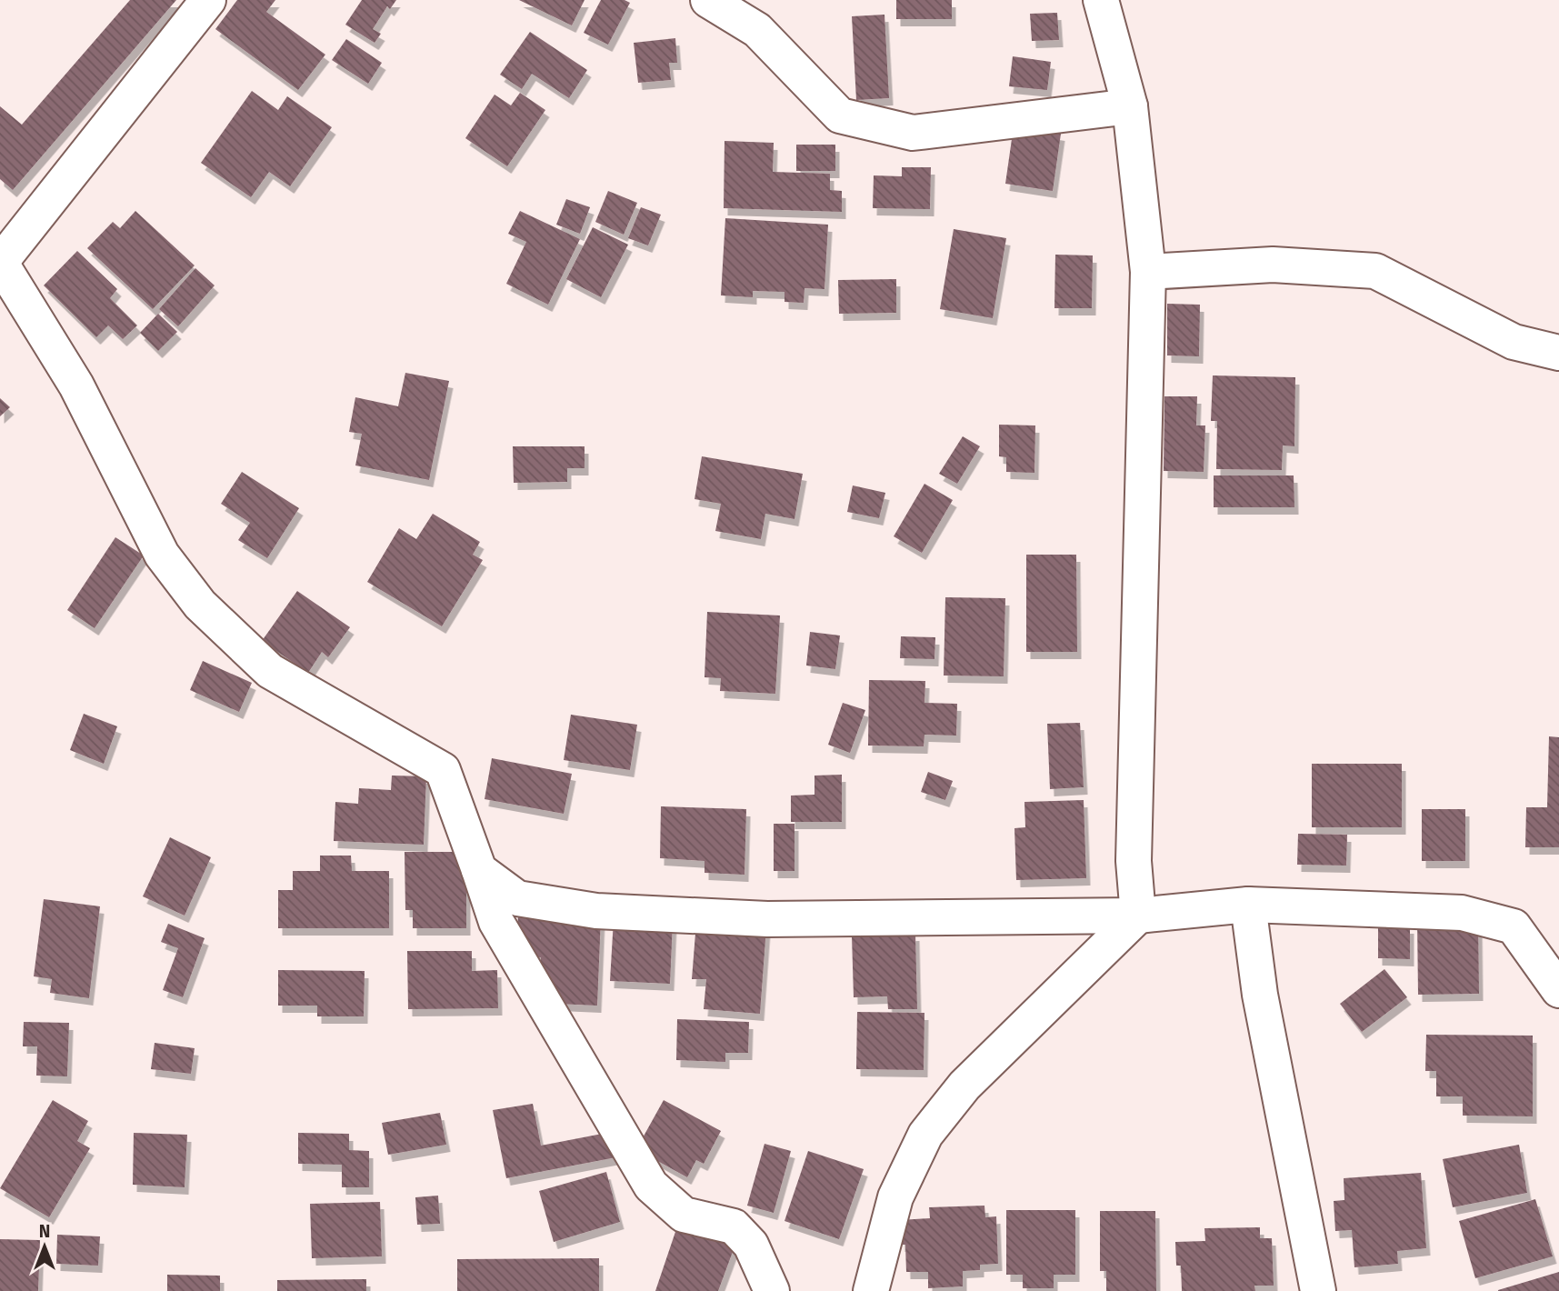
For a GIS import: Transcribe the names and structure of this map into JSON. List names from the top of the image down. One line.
{"north":"top"}
